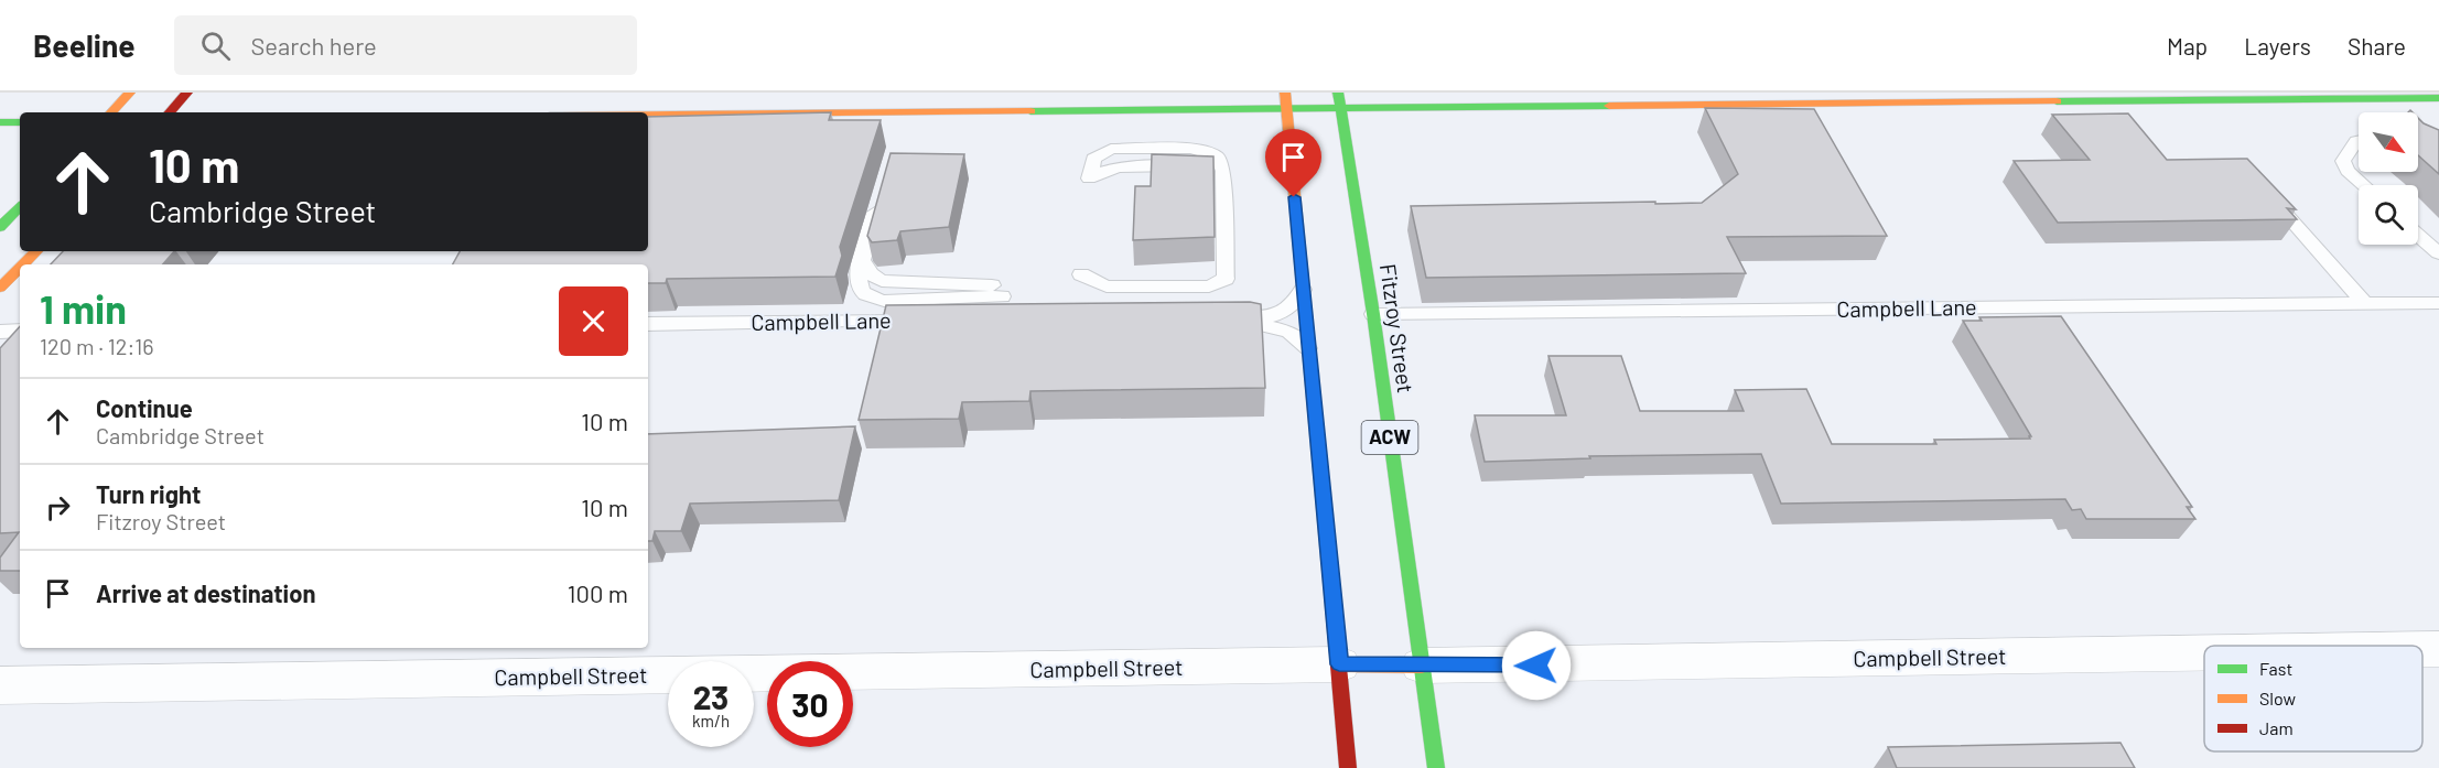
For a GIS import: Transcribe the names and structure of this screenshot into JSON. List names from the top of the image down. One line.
{"streets":{"main road":["Fitzroy Street","ACW"],"street":["Campbell Street"],"lane":["Campbell Lane"]},"crossings":[["Campbell Lane","Fitzroy Street"],["Fitzroy Street","Campbell Street"]],"legend":["Fast","Slow","Jam"],"north":"bottom right","page":{"header":"Beeline","search":"Search here","nav":["Map","Layers","Share"],"turn":["10 m","Cambridge Street"],"heading":["1 min","120 m · 12:16"],"list":[{"name":"Continue","note":"Cambridge Street","value":"10 m"},{"name":"Turn right","note":"Fitzroy Street","value":"10 m"},{"name":"Arrive at destination","value":"100 m"}],"speed":"23 km/h","limit":"30"}}
